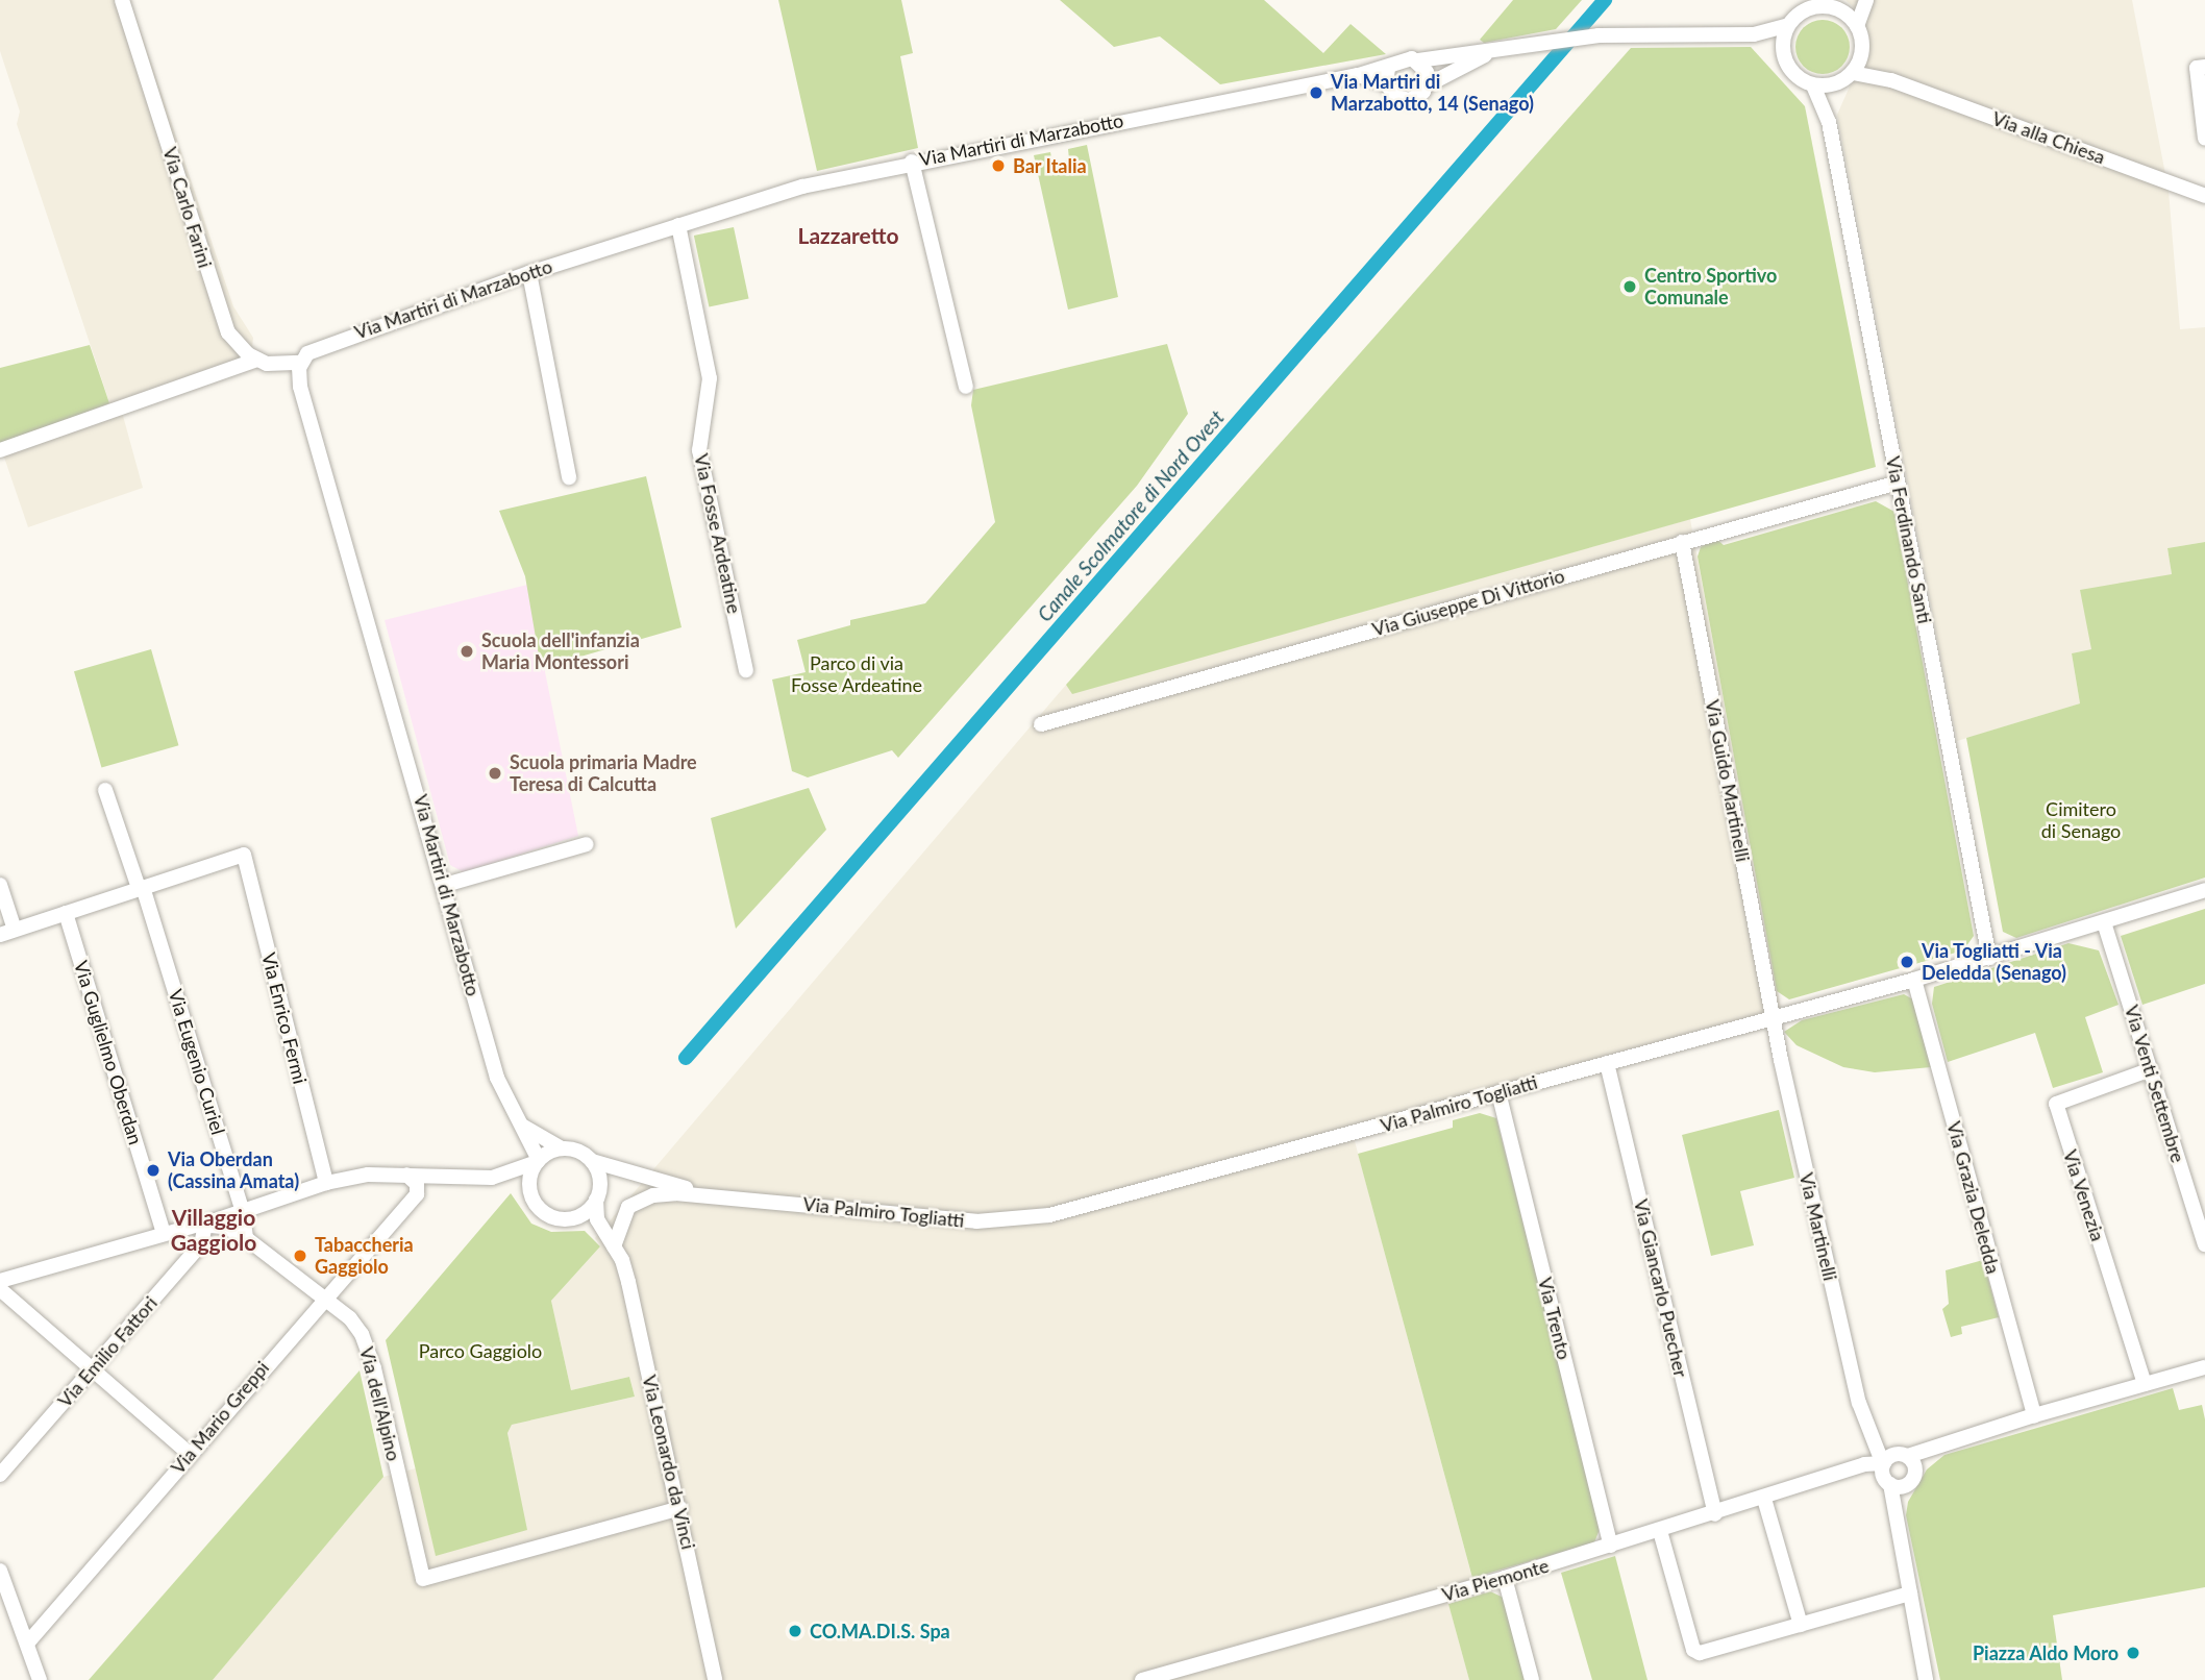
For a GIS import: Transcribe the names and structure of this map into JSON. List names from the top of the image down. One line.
{"streets":{"street":["Via alla Chiesa","Via Martiri di Marzabotto","Via Carlo Farini","Via Fosse Ardeatine","Via Ferdinando Santi","Via Giuseppe Di Vittorio","Via Guido Martinelli","Via Enrico Fermi","Via Guglielmo Oberdan","Via Eugenio Curiel","Via Venti Settembre","Via Palmiro Togliatti","Via Venezia","Via Grazia Deledda","Via Martinelli","Via Giancarlo Puecher","Via Trento","Via Emilio Fattori","Via dell'Alpino","Via Mario Greppi","Via Leonardo da Vinci","Via Piemonte"]},"crossings":[["Via alla Chiesa","Via Ferdinando Santi"],["Via Martiri di Marzabotto","Via Fosse Ardeatine"],["Via Martiri di Marzabotto","Via Palmiro Togliatti"],["Via Martiri di Marzabotto","Via Leonardo da Vinci"],["Via Ferdinando Santi","Via Giuseppe Di Vittorio"],["Via Ferdinando Santi","Via Palmiro Togliatti"],["Via Giuseppe Di Vittorio","Via Guido Martinelli"],["Via Guido Martinelli","Via Palmiro Togliatti"],["Via Guido Martinelli","Via Martinelli"],["Via Enrico Fermi","Via Eugenio Curiel"],["Via Eugenio Curiel","Via dell'Alpino"],["Via Venti Settembre","Via Palmiro Togliatti"],["Via Venti Settembre","Via Venezia"],["Via Palmiro Togliatti","Via Grazia Deledda"],["Via Palmiro Togliatti","Via Martinelli"],["Via Palmiro Togliatti","Via Giancarlo Puecher"],["Via Palmiro Togliatti","Via Trento"],["Via Palmiro Togliatti","Via Leonardo da Vinci"],["Via Giancarlo Puecher","Via Piemonte"],["Via Trento","Via Piemonte"],["Via Emilio Fattori","Via dell'Alpino"],["Via dell'Alpino","Via Mario Greppi"],["Via dell'Alpino","Via Leonardo da Vinci"]],"districts":["Lazzaretto","Villaggio Gaggiolo"],"water":["Canale Scolmatore di Nord Ovest"],"parks":["Parco di via Fosse Ardeatine","Cimitero di Senago","Parco Gaggiolo"],"places":["Via Martiri di Marzabotto, 14 (Senago)","Bar Italia","Centro Sportivo Comunale","Scuola dell'infanzia Maria Montessori","Scuola primaria Madre Teresa di Calcutta","Via Togliatti - Via Deledda (Senago)","Via Oberdan (Cassina Amata)","Tabaccheria Gaggiolo","CO.MA.DI.S. Spa","Piazza Aldo Moro"]}
